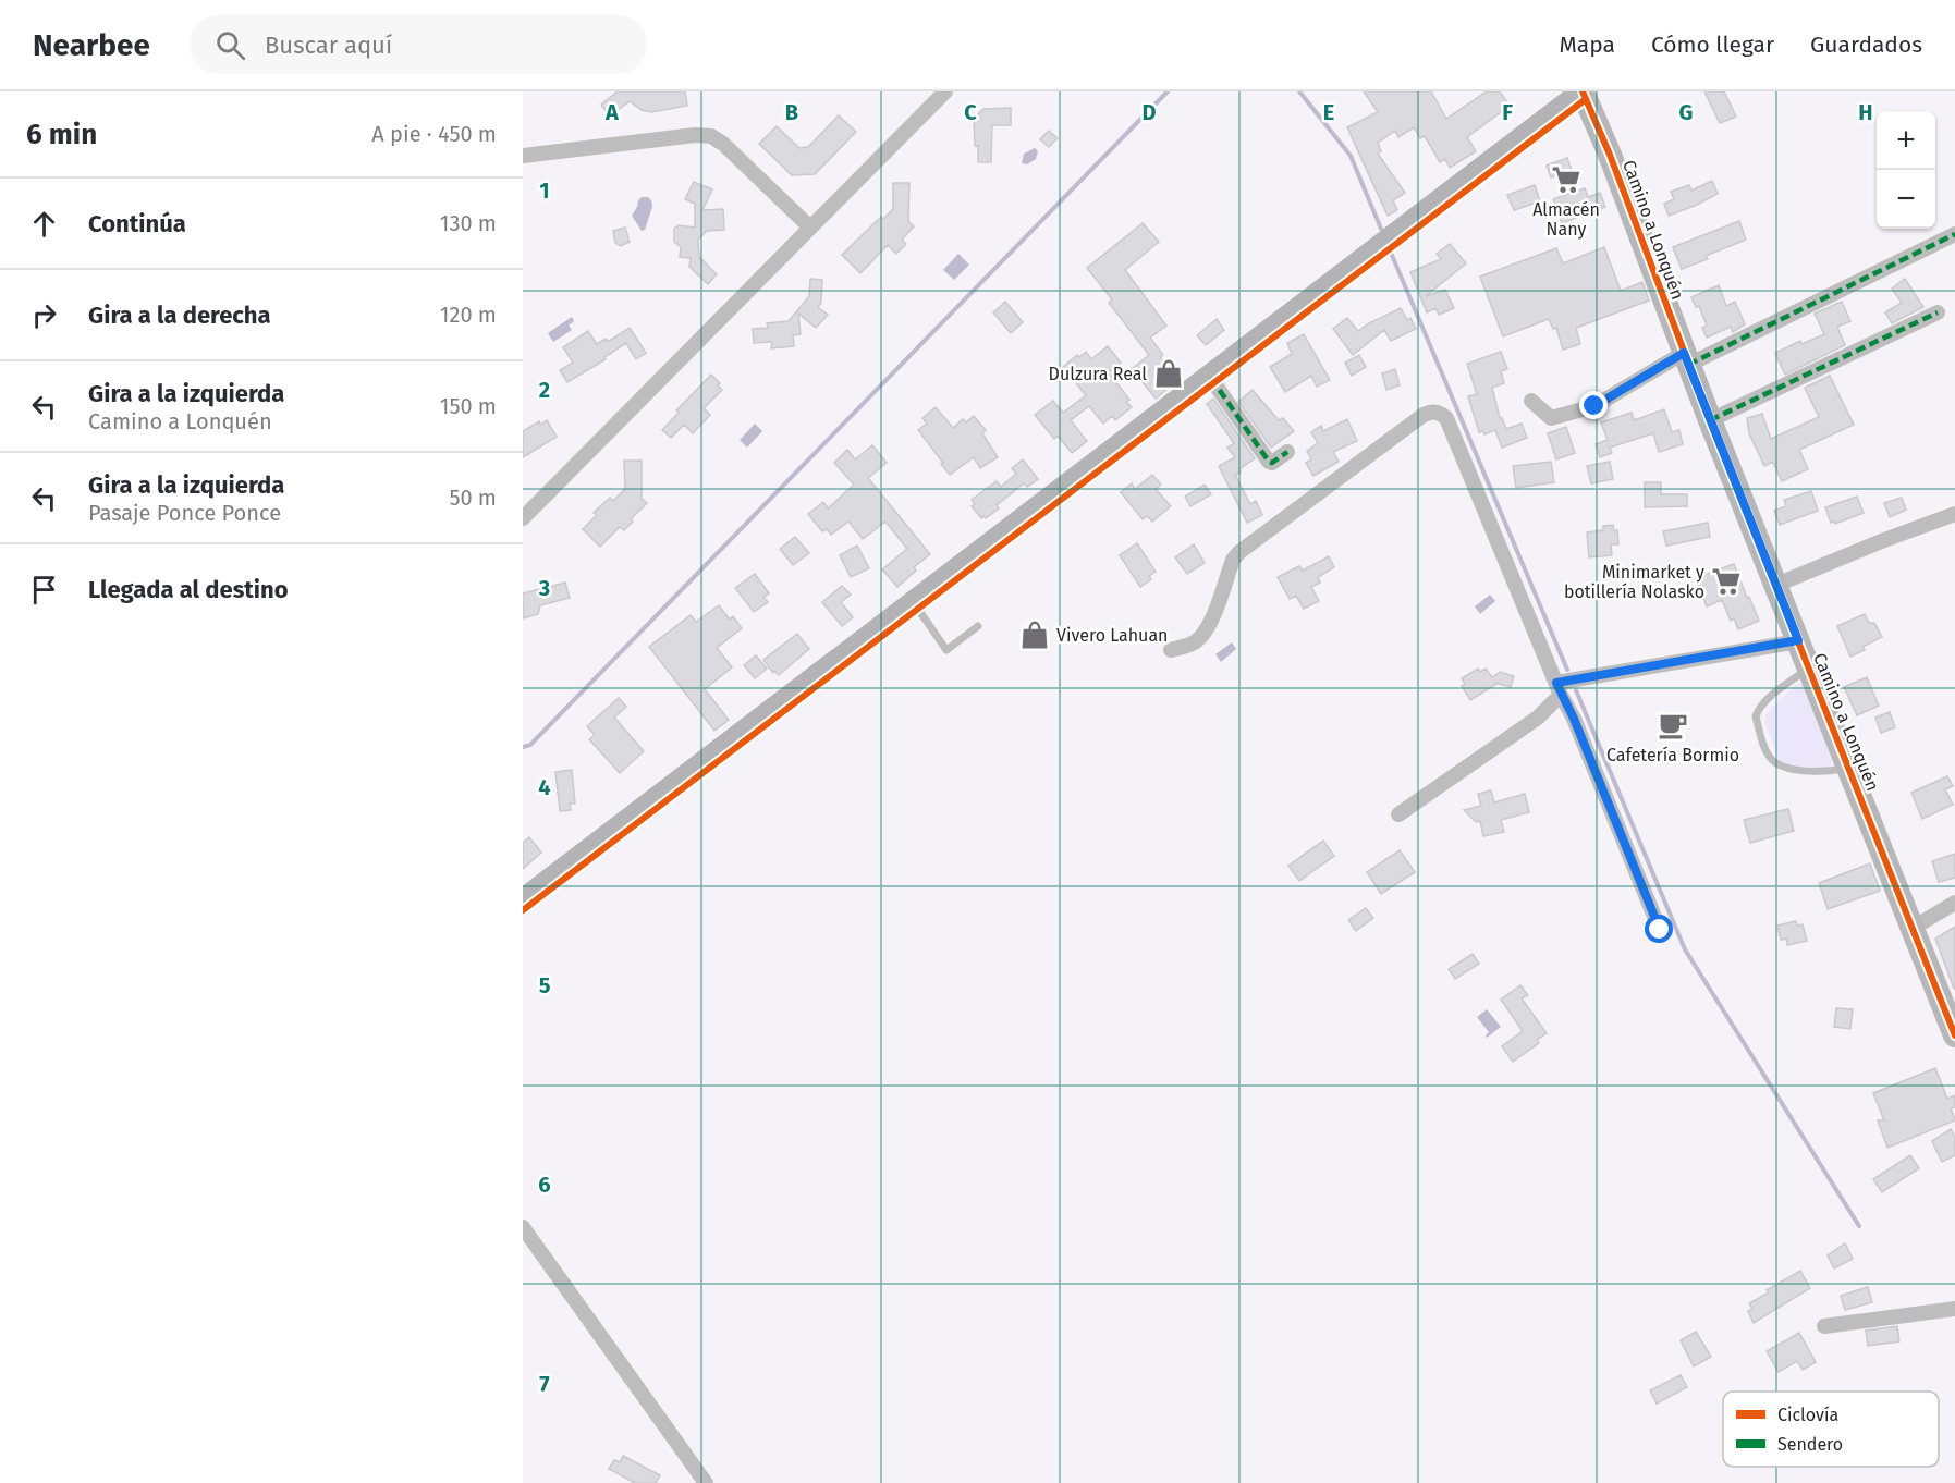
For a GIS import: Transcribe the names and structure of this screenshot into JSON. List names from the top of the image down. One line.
{"streets":{"main road":["Camino a Lonquén"]},"places":{"supermarket":["Almacén Nany","Minimarket y botillería Nolasko"],"shop":["Dulzura Real","Vivero Lahuan"],"cafe":["Cafetería Bormio"]},"legend":["Ciclovía","Sendero"],"page":{"header":"Nearbee","search":"Buscar aquí","nav":["Mapa","Cómo llegar","Guardados"],"heading":["6 min","A pie · 450 m"],"map_buttons":["+","−"],"list":[["Continúa","130 m"],["Gira a la derecha","120 m"],["Gira a la izquierda","Camino a Lonquén","150 m"],["Gira a la izquierda","Pasaje Ponce Ponce","50 m"],"Llegada al destino"]},"grid":{"columns":["A","B","C","D","E","F","G","H"],"rows":["1","2","3","4","5","6","7"]}}
